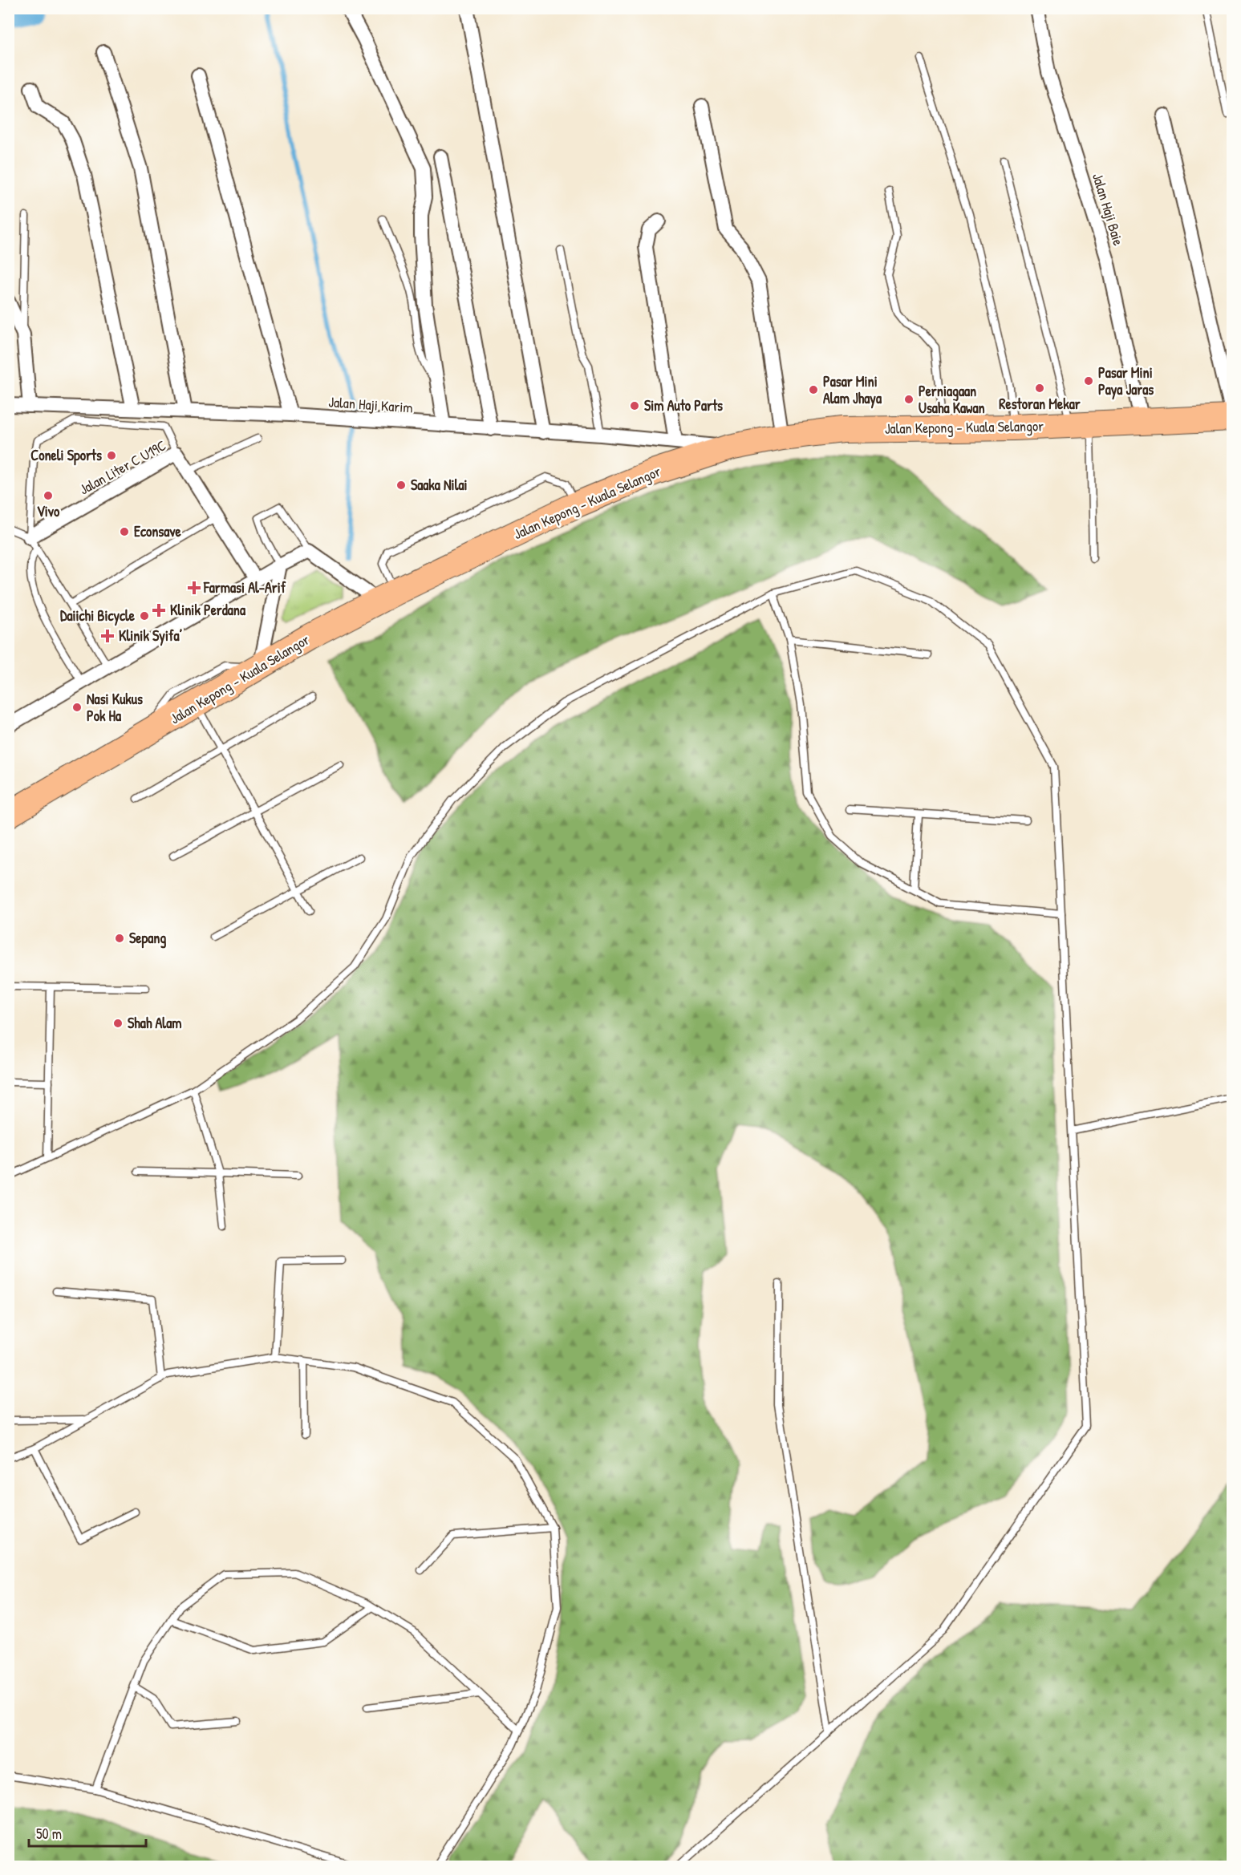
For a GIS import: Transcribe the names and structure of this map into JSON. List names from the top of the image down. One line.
{"streets":{"highway":["Jalan Kepong - Kuala Selangor"],"street":["Jalan Haji Baie","Jalan Haji Karim","Jalan Liter C U19C"]},"crossings":[["Jalan Haji Baie","Jalan Kepong - Kuala Selangor"],["Jalan Haji Karim","Jalan Kepong - Kuala Selangor"]],"places":{"other":["Pasar Mini Paya Jaras","Restoran Mekar","Pasar Mini Alam Jhaya","Perniagaan Usaha Kawan","Sim Auto Parts","Coneli Sports","Saaka Nilai","Vivo","Econsave","Daiichi Bicycle","Nasi Kukus Pok Ha","Sepang","Shah Alam"],"health":["Farmasi Al-Arif","Klinik Perdana","Klinik Syifa’"]},"scale_bar":"50 m"}
